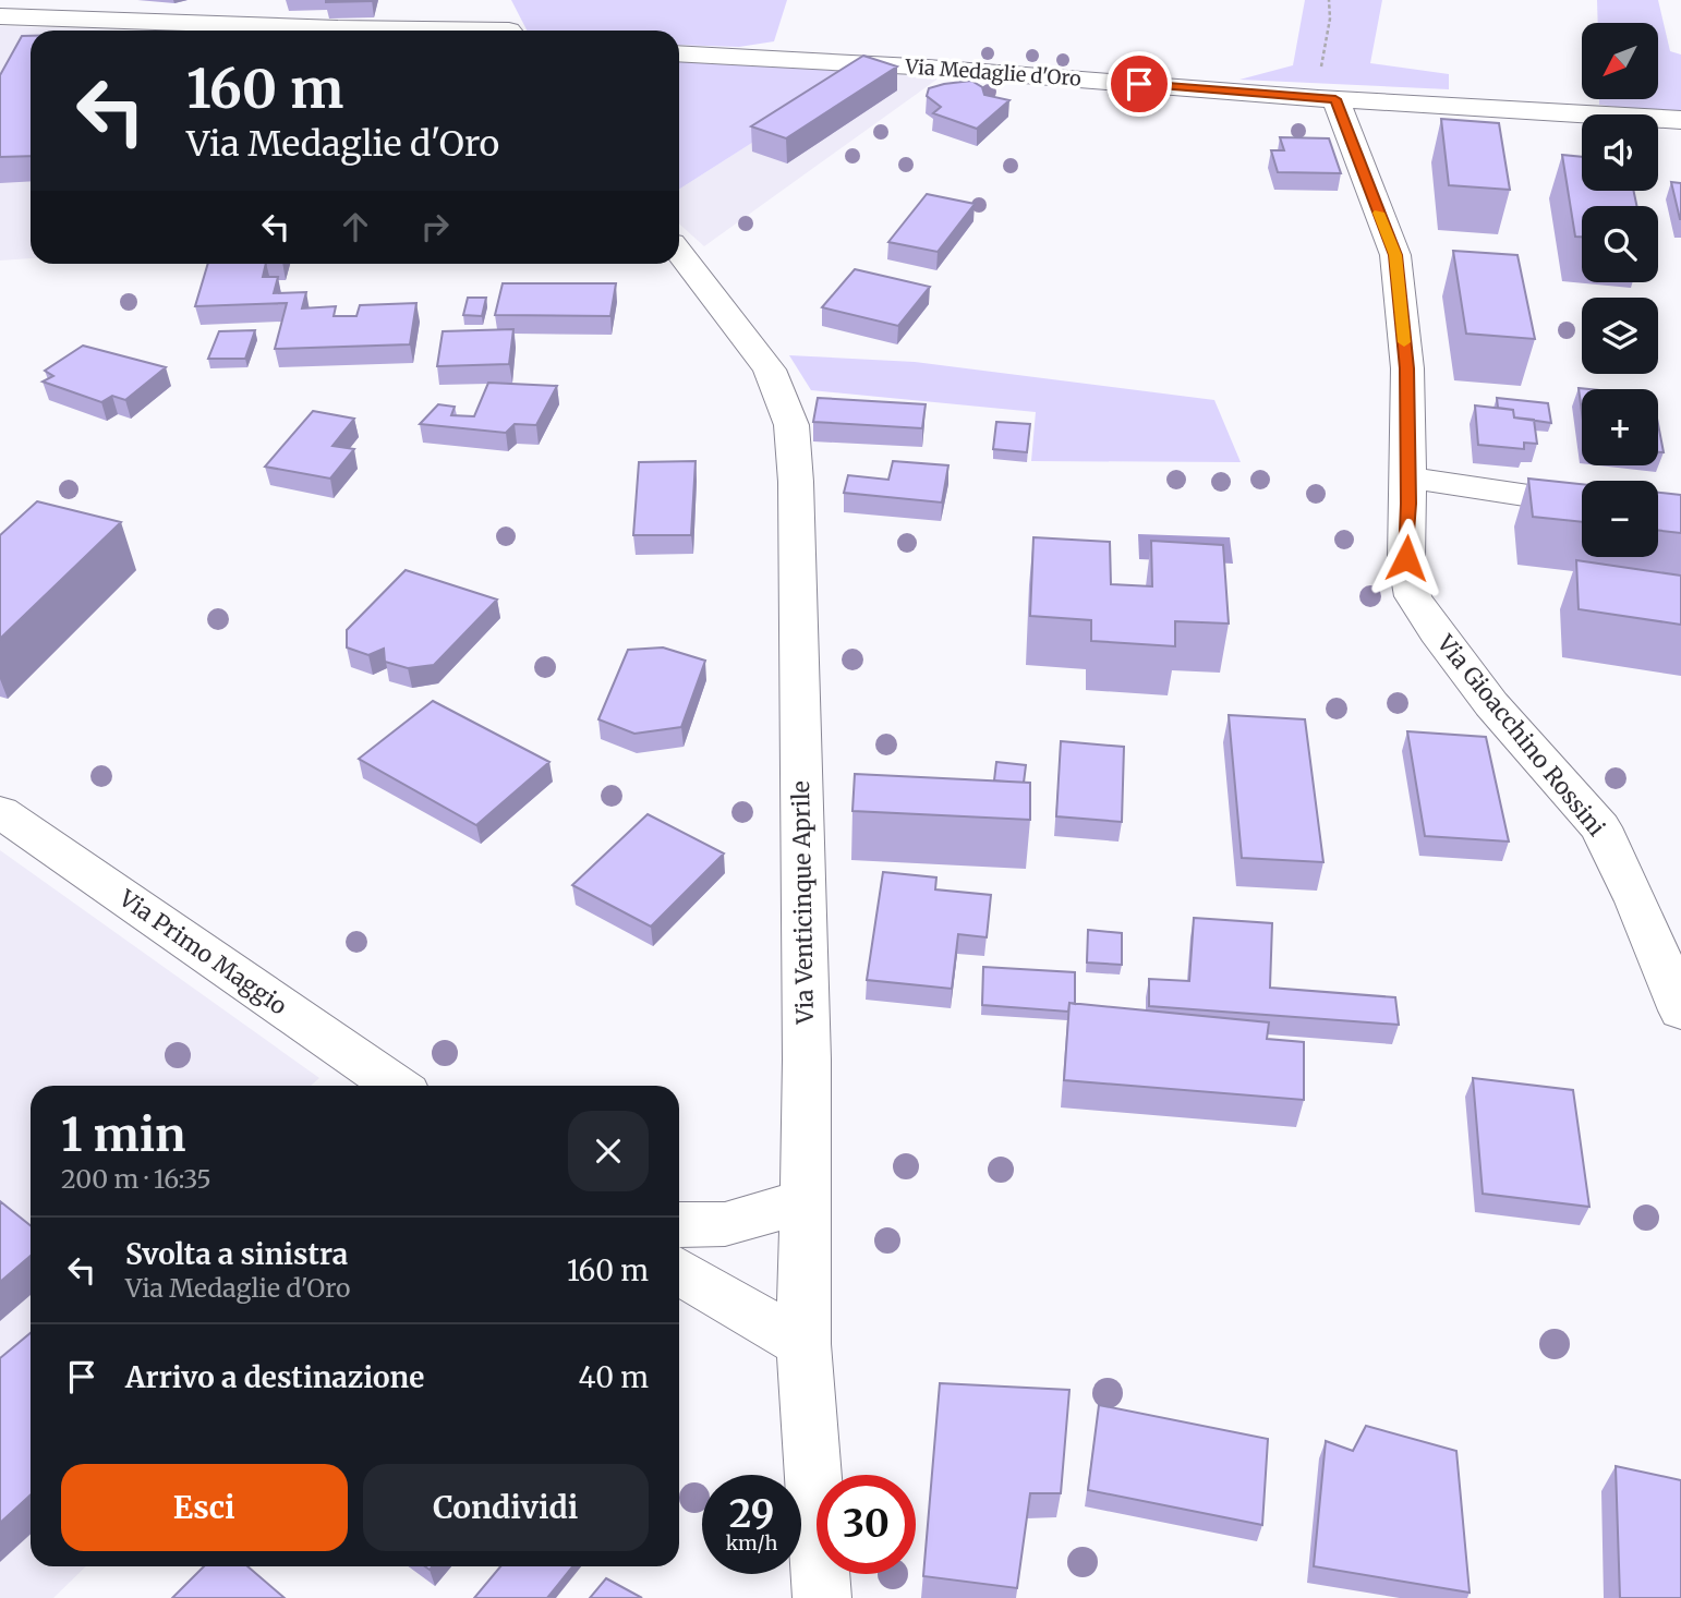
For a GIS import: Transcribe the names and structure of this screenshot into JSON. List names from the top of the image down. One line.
{"streets":{"street":["Via Medaglie d'Oro","Via Gioacchino Rossini","Via Venticinque Aprile","Via Primo Maggio"]},"crossings":[["Via Medaglie d'Oro","Via Gioacchino Rossini"]],"north":"bottom left","page":{"map_buttons":["+","−"],"turn":["160 m","Via Medaglie d'Oro"],"heading":["1 min","200 m · 16:35"],"list":[{"name":"Svolta a sinistra","note":"Via Medaglie d'Oro","value":"160 m"},{"name":"Arrivo a destinazione","value":"40 m"}],"buttons":["Esci","Condividi"],"speed":"29 km/h","limit":"30"}}
